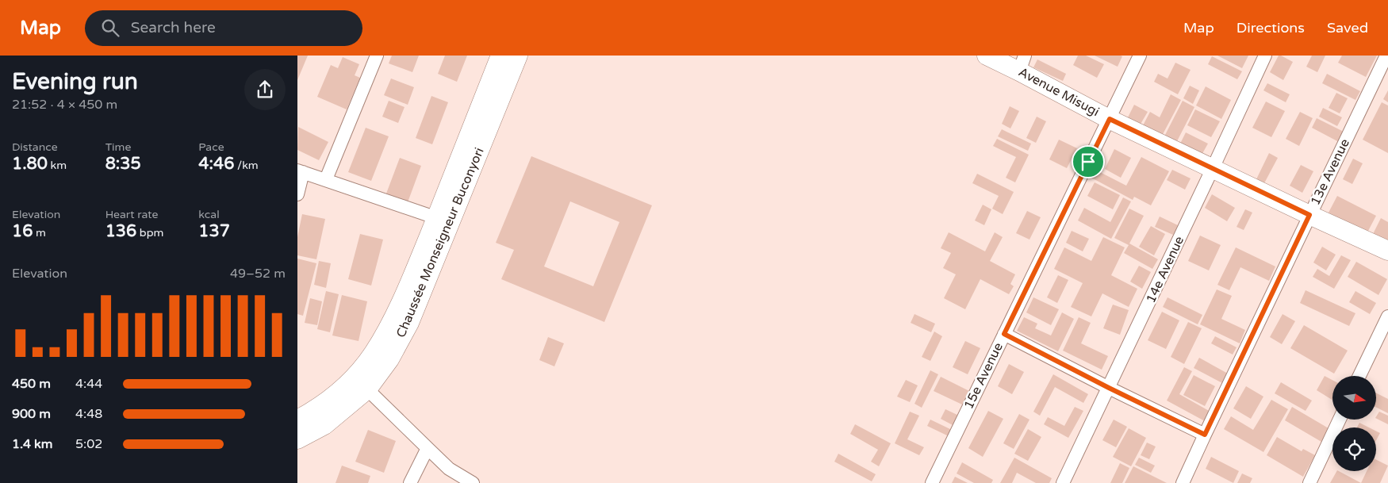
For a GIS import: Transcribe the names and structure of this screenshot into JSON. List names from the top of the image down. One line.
{"streets":{"street":["Avenue Misugi","13e Avenue","Chaussée Monseigneur Buconyori","14e Avenue","15e Avenue"]},"crossings":[["Avenue Misugi","13e Avenue"],["Avenue Misugi","14e Avenue"],["Avenue Misugi","15e Avenue"]],"north":"right","page":{"header":"Map","search":"Search here","nav":["Map","Directions","Saved"],"heading":["Evening run","21:52 · 4 × 450 m"],"stats":[["Distance","1.80 km"],["Time","8:35"],["Pace","4:46 /km"],["Elevation","16 m"],["Heart rate","136 bpm"],["kcal","137"]],"chart":["Elevation","49–52 m"],"list":[{"name":"450 m","note":"4:44"},{"name":"900 m","note":"4:48"},{"name":"1.4 km","note":"5:02"}]}}
